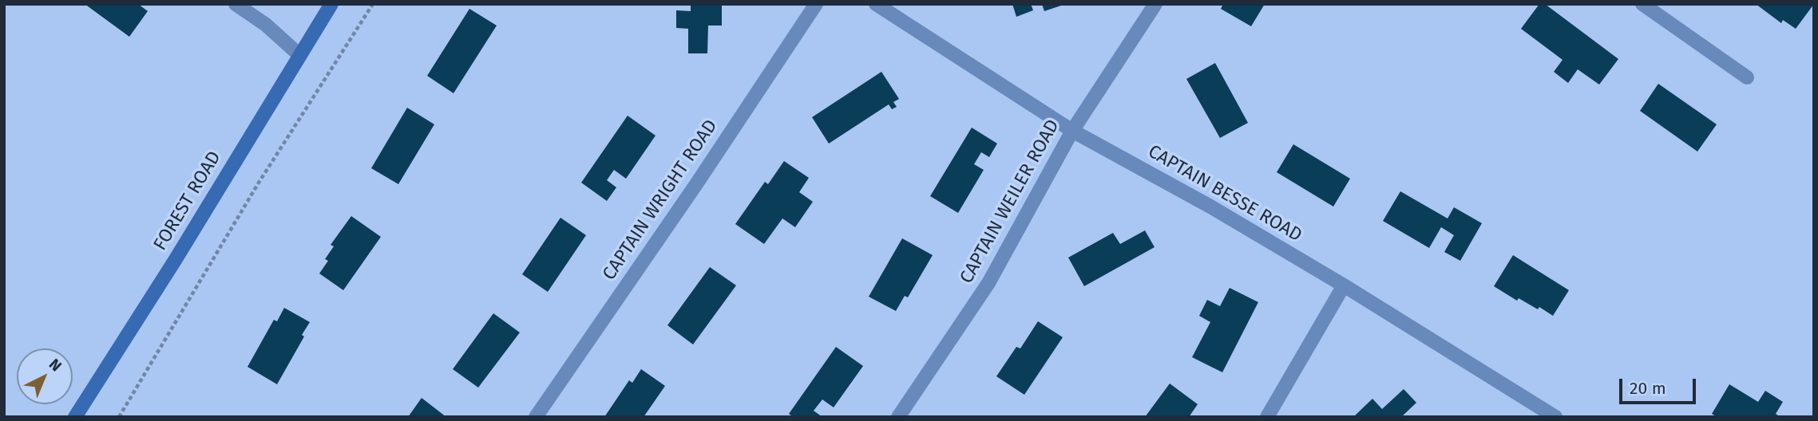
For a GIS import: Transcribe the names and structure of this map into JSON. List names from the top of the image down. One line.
{"streets":{"main road":["FOREST ROAD"],"street":["CAPTAIN BESSE ROAD","CAPTAIN WRIGHT ROAD","CAPTAIN WEILER ROAD"]},"crossings":[["CAPTAIN BESSE ROAD","CAPTAIN WEILER ROAD"]],"scale_bar":"20 m","north":"top right"}
